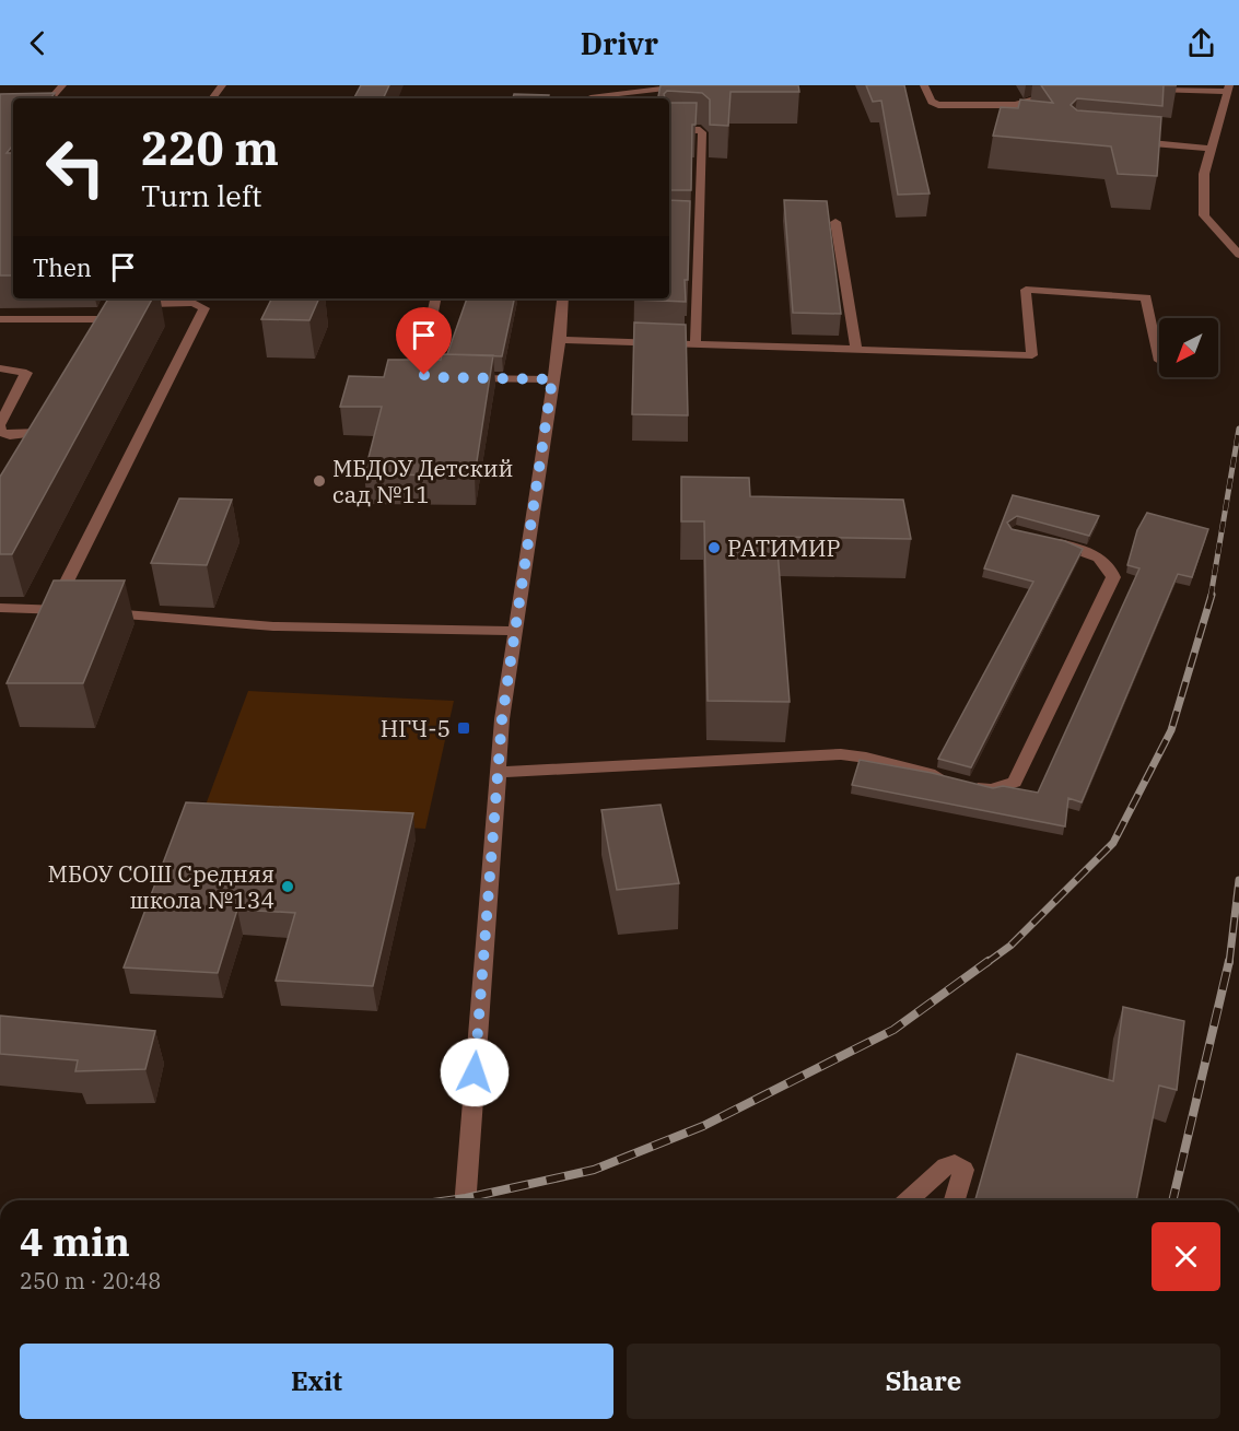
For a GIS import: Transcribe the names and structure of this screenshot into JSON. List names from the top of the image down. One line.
{"places":{"other":["МБДОУ Детский сад №11","РАТИМИР","МБОУ СОШ Средняя школа №134"],"transit":["НГЧ-5"]},"north":"bottom left","page":{"header":"Drivr","turn":["220 m","Turn left"],"then":"Then","heading":["4 min","250 m · 20:48"],"buttons":["Exit","Share"]}}
